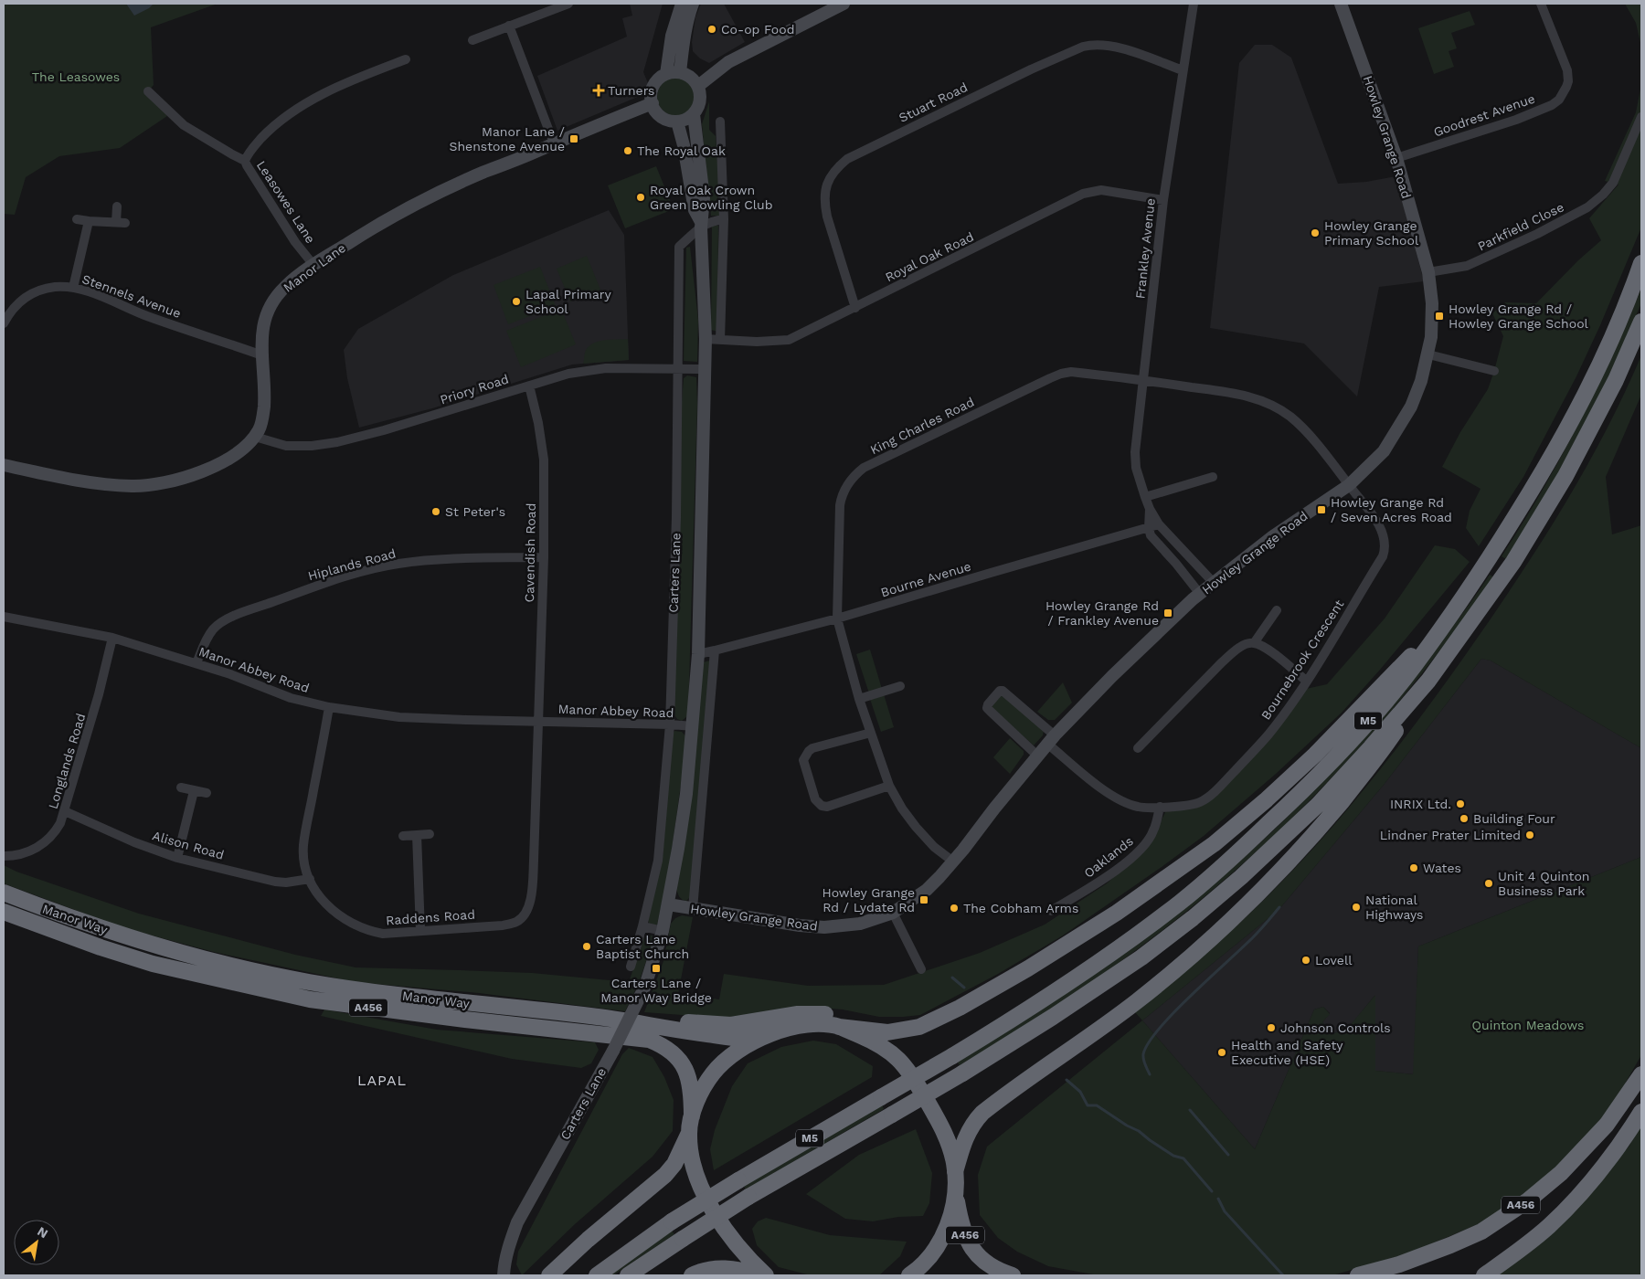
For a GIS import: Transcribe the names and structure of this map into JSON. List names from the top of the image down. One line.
{"streets":{"highway":["M5","Manor Way","A456"],"street":["Stuart Road","Goodrest Avenue","Howley Grange Road","Leasowes Lane","Parkfield Close","Frankley Avenue","Royal Oak Road","Manor Lane","Stennels Avenue","Priory Road","King Charles Road","Cavendish Road","Hiplands Road","Carters Lane","Bourne Avenue","Bournebrook Crescent","Manor Abbey Road","Longlands Road","Alison Road","Oaklands","Raddens Road"]},"crossings":[["Stuart Road","Frankley Avenue"],["Stuart Road","Royal Oak Road"],["Goodrest Avenue","Howley Grange Road"],["Howley Grange Road","Parkfield Close"],["Howley Grange Road","Frankley Avenue"],["Howley Grange Road","King Charles Road"],["Howley Grange Road","Carters Lane"],["Howley Grange Road","Bournebrook Crescent"],["Leasowes Lane","Manor Lane"],["Frankley Avenue","Royal Oak Road"],["Frankley Avenue","King Charles Road"],["Frankley Avenue","Bourne Avenue"],["Royal Oak Road","Carters Lane"],["Manor Lane","Stennels Avenue"],["Manor Lane","Priory Road"],["Manor Lane","Carters Lane"],["Priory Road","Cavendish Road"],["Priory Road","Carters Lane"],["King Charles Road","Bourne Avenue"],["King Charles Road","Bournebrook Crescent"],["Cavendish Road","Hiplands Road"],["Cavendish Road","Manor Abbey Road"],["Cavendish Road","Raddens Road"],["Hiplands Road","Manor Abbey Road"],["Carters Lane","Bourne Avenue"],["Carters Lane","Manor Abbey Road"],["Bournebrook Crescent","Oaklands"],["Manor Abbey Road","Longlands Road"],["Manor Abbey Road","Raddens Road"],["Longlands Road","Alison Road"],["Alison Road","Raddens Road"]],"districts":["LAPAL"],"parks":["The Leasowes","Quinton Meadows"],"places":{"other":["Co-op Food","The Royal Oak","Royal Oak Crown Green Bowling Club","Howley Grange Primary School","Lapal Primary School","St Peter's","INRIX Ltd.","Building Four","Lindner Prater Limited","Wates","Unit 4 Quinton Business Park","National Highways","The Cobham Arms","Carters Lane Baptist Church","Lovell","Johnson Controls","Health and Safety Executive (HSE)"],"health":["Turners"],"transit":["Manor Lane / Shenstone Avenue","Howley Grange Rd / Howley Grange School","Howley Grange Rd / Seven Acres Road","Howley Grange Rd / Frankley Avenue","Howley Grange Rd / Lydate Rd","Carters Lane / Manor Way Bridge"]},"north":"top right"}
